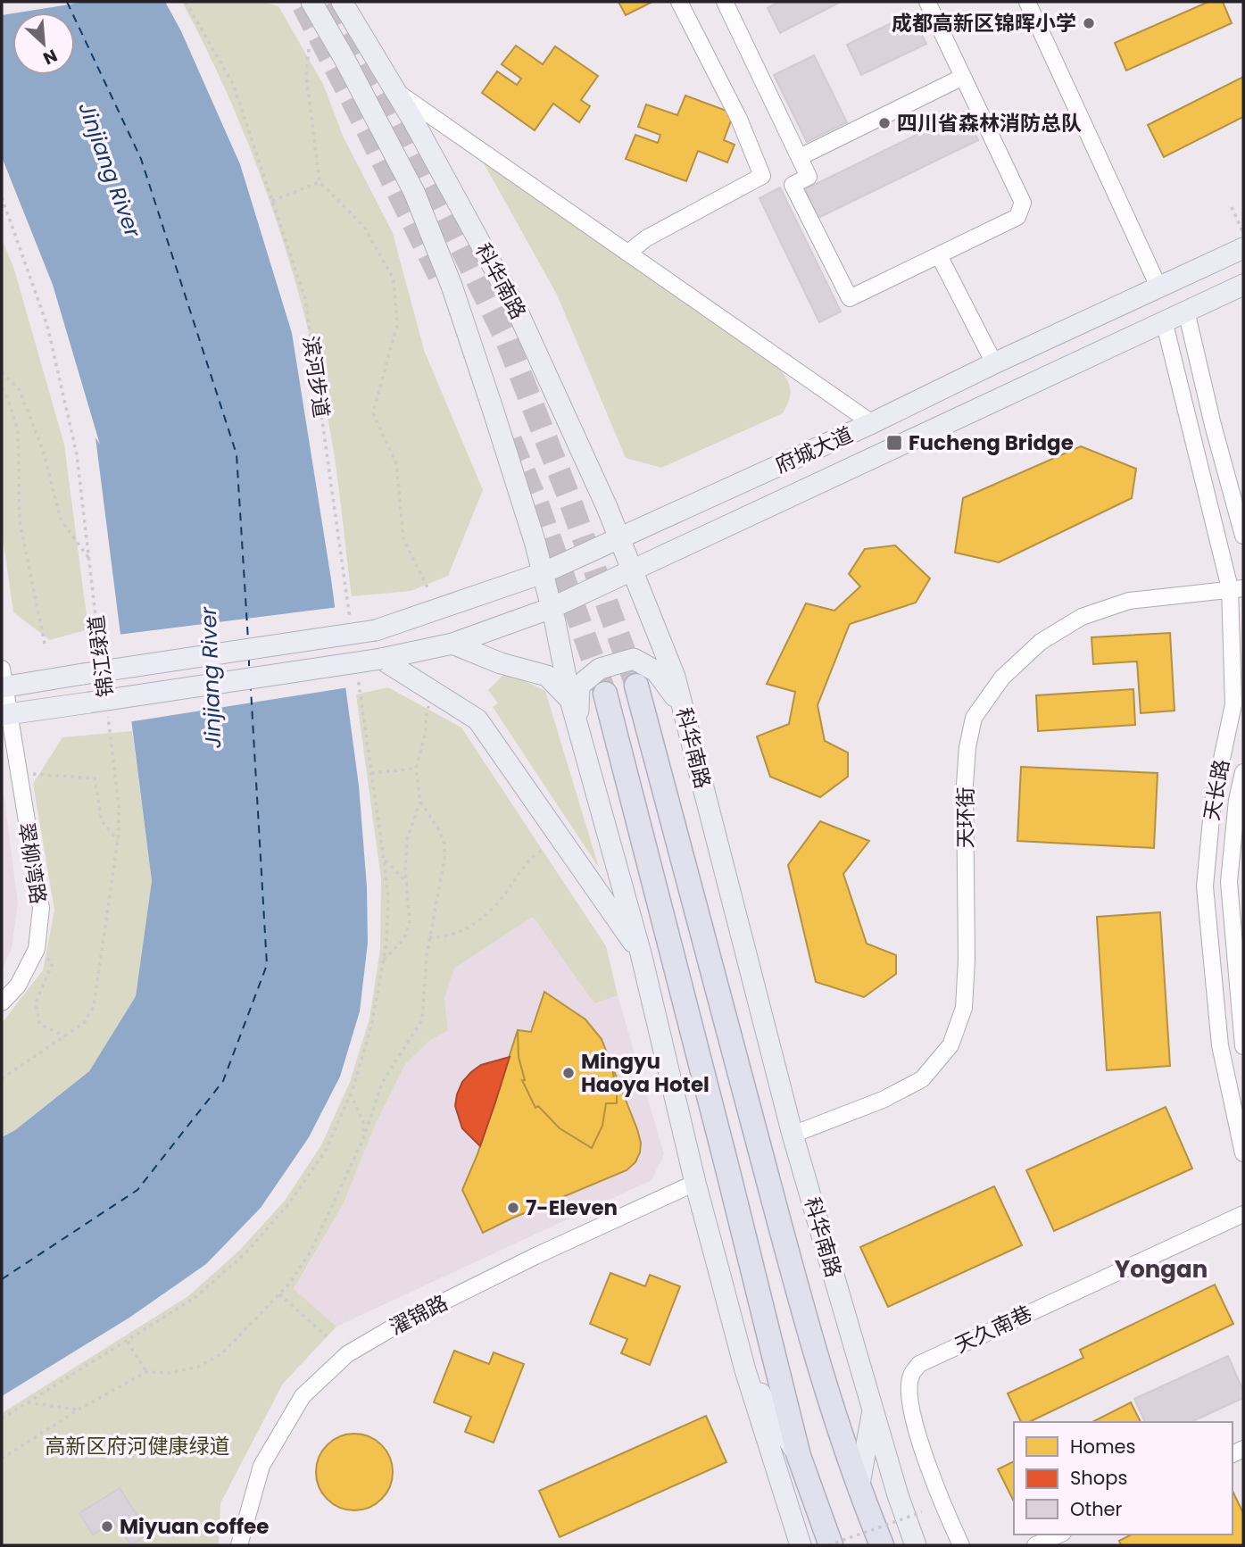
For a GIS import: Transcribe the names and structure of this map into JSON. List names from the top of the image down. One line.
{"streets":{"highway":["科华南路"],"main road":["府城大道"],"street":["天长路","天环街","翠柳湾路","濯锦路","天久南巷"],"path":["滨河步道","锦江绿道"]},"crossings":[["科华南路","府城大道"],["科华南路","天环街"],["府城大道","锦江绿道"],["府城大道","天长路"],["府城大道","翠柳湾路"],["天长路","天环街"]],"districts":["Yongan"],"water":["Jinjiang River"],"parks":["高新区府河健康绿道"],"places":{"other":["成都高新区锦晖小学","四川省森林消防总队","Mingyu Haoya Hotel","7-Eleven","Miyuan coffee"],"transit":["Fucheng Bridge"]},"legend":["Homes","Shops","Other"],"north":"bottom right"}
